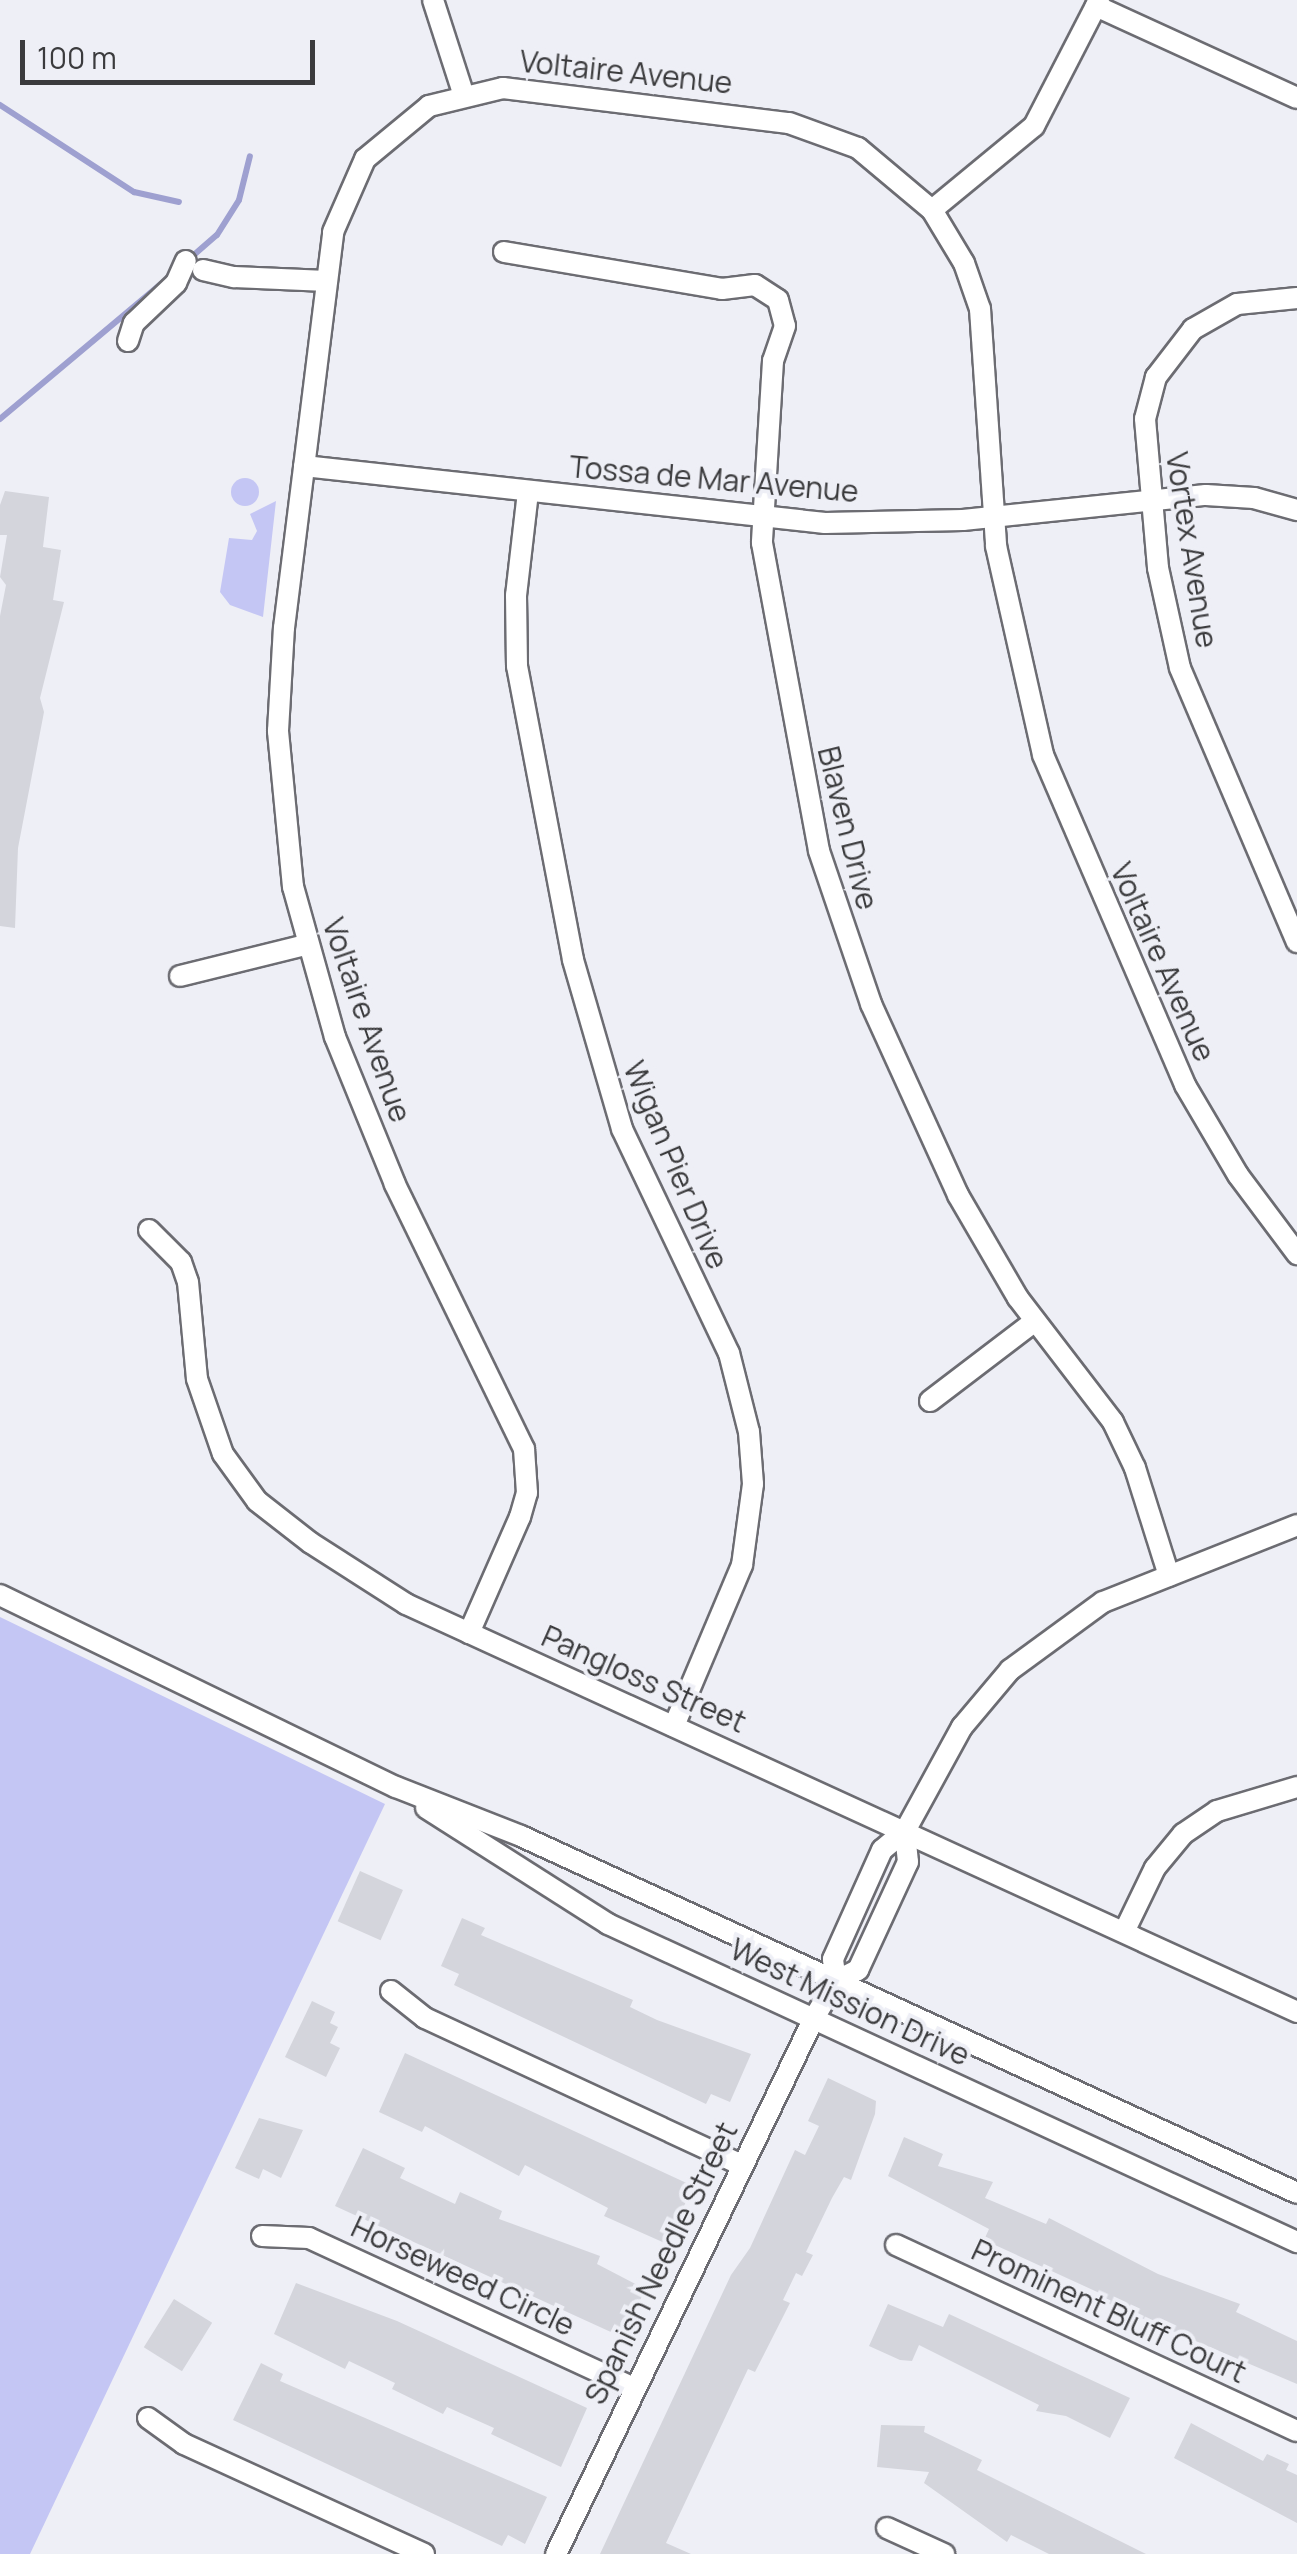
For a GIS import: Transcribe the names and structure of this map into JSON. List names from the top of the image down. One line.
{"streets":{"street":["Voltaire Avenue","Tossa de Mar Avenue","Vortex Avenue","Blaven Drive","Wigan Pier Drive","Pangloss Street","West Mission Drive","Spanish Needle Street","Horseweed Circle","Prominent Bluff Court"]},"crossings":[["Voltaire Avenue","Tossa de Mar Avenue"],["Voltaire Avenue","Pangloss Street"],["Tossa de Mar Avenue","Vortex Avenue"],["Tossa de Mar Avenue","Blaven Drive"],["Tossa de Mar Avenue","Wigan Pier Drive"],["Wigan Pier Drive","Pangloss Street"],["West Mission Drive","Spanish Needle Street"],["Spanish Needle Street","Horseweed Circle"]],"scale_bar":"100 m"}
